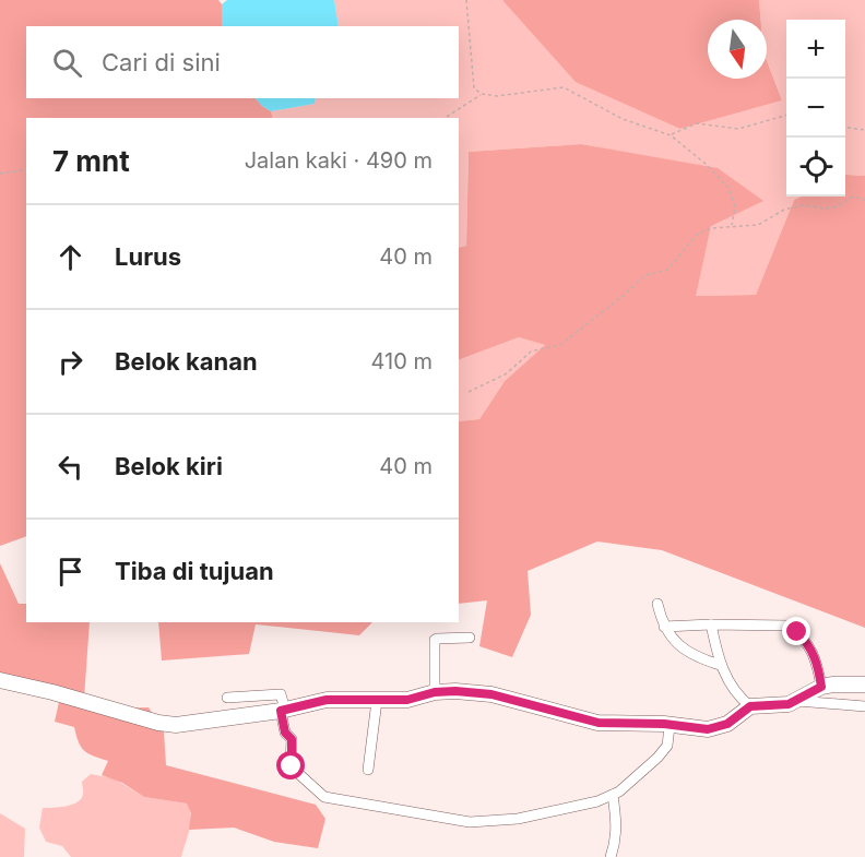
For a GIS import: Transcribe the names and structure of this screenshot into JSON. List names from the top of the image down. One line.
{"north":"bottom","page":{"map_buttons":["+","−"],"search":"Cari di sini","heading":["7 mnt","Jalan kaki · 490 m"],"list":[["Lurus","40 m"],["Belok kanan","410 m"],["Belok kiri","40 m"],"Tiba di tujuan"]}}
